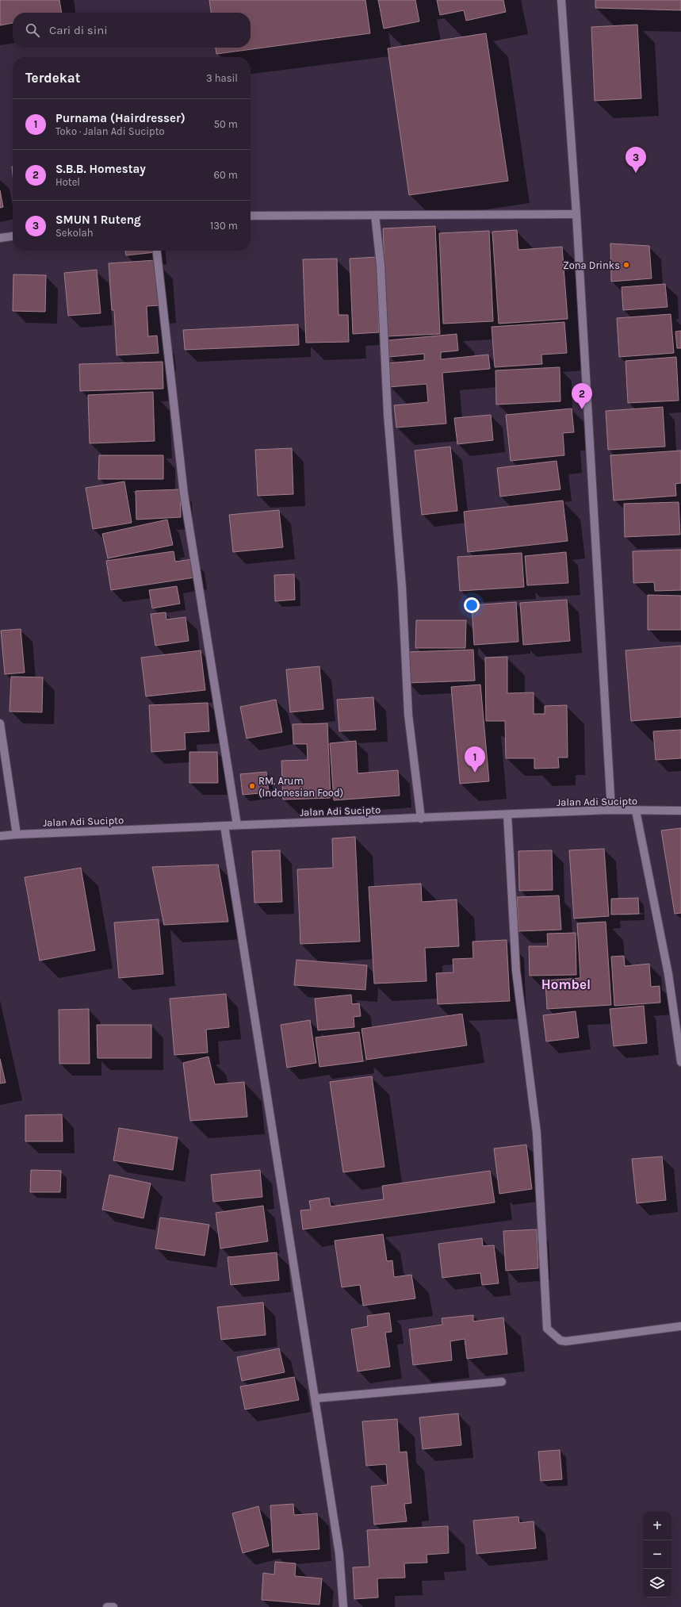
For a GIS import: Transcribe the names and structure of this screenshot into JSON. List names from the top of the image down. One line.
{"streets":{"street":["Jalan Adi Sucipto"]},"districts":["Hombel"],"places":["Zona Drinks","RM. Arum (Indonesian Food)"],"page":{"search":"Cari di sini","heading":["Terdekat","3 hasil"],"list":[{"mark":"1","name":"Purnama (Hairdresser)","note":"Toko · Jalan Adi Sucipto","value":"50 m"},{"mark":"2","name":"S.B.B. Homestay","note":"Hotel","value":"60 m"},{"mark":"3","name":"SMUN 1 Ruteng","note":"Sekolah","value":"130 m"}],"pins":["3","2","1"],"map_buttons":["+","−"]}}
